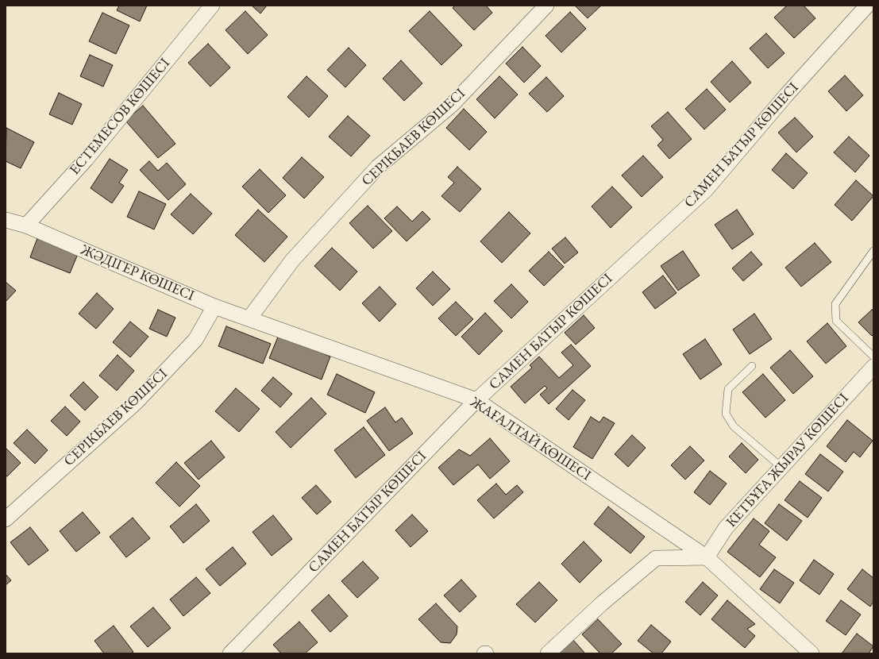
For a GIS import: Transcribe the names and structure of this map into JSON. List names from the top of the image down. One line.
{"streets":{"street":["ЕСТЕМЕСОВ КӨШЕСІ","СЕРІКБАЕВ КӨШЕСІ","САМЕН БАТЫР КӨШЕСІ","ЖӘДІГЕР КӨШЕСІ","ЖАҒАЛТАЙ КӨШЕСІ","КЕТБҰҒА ЖЫРАУ КӨШЕСІ"]},"crossings":[["ЕСТЕМЕСОВ КӨШЕСІ","ЖӘДІГЕР КӨШЕСІ"],["СЕРІКБАЕВ КӨШЕСІ","ЖӘДІГЕР КӨШЕСІ"],["СЕРІКБАЕВ КӨШЕСІ","ЖАҒАЛТАЙ КӨШЕСІ"],["САМЕН БАТЫР КӨШЕСІ","ЖАҒАЛТАЙ КӨШЕСІ"],["ЖӘДІГЕР КӨШЕСІ","ЖАҒАЛТАЙ КӨШЕСІ"],["ЖАҒАЛТАЙ КӨШЕСІ","КЕТБҰҒА ЖЫРАУ КӨШЕСІ"]]}
